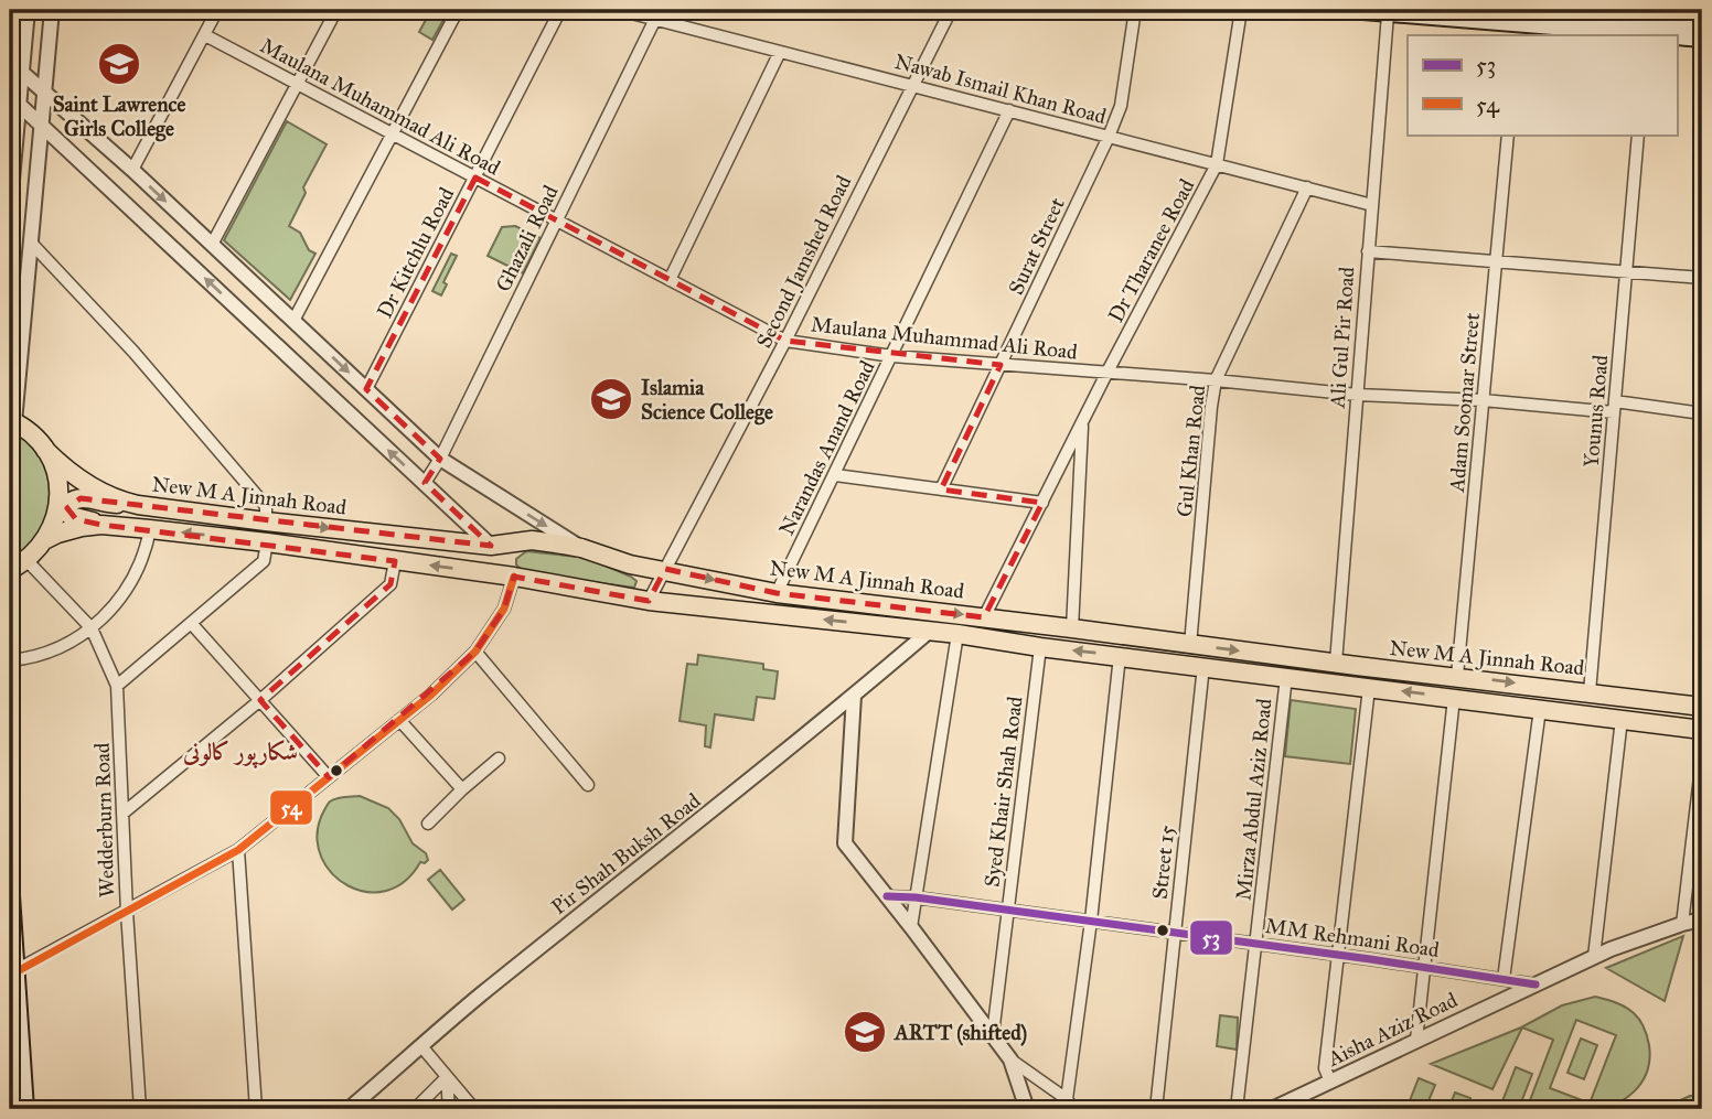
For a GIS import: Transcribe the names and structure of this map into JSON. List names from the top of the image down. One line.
{"streets":{"main road":["New M A Jinnah Road"],"street":["Nawab Ismail Khan Road","Maulana Muhammad Ali Road","Ghazali Road","Surat Street","Dr Tharanee Road","Dr Kitchlu Road","Second Jamshed Road","Ali Gul Pir Road","Adam Soomar Street","Younus Road","Narandas Anand Road","Gul Khan Road","Syed Khair Shah Road","Mirza Abdul Aziz Road","Wedderburn Road","Pir Shah Buksh Road","Street 15","MM Rehmani Road","Aisha Aziz Road"]},"crossings":[["Nawab Ismail Khan Road","Ghazali Road"],["Nawab Ismail Khan Road","Surat Street"],["Nawab Ismail Khan Road","Dr Tharanee Road"],["Nawab Ismail Khan Road","Second Jamshed Road"],["Nawab Ismail Khan Road","Ali Gul Pir Road"],["Nawab Ismail Khan Road","Narandas Anand Road"],["Nawab Ismail Khan Road","Gul Khan Road"],["Maulana Muhammad Ali Road","Ghazali Road"],["Maulana Muhammad Ali Road","Surat Street"],["Maulana Muhammad Ali Road","Dr Tharanee Road"],["Maulana Muhammad Ali Road","Dr Kitchlu Road"],["Maulana Muhammad Ali Road","Second Jamshed Road"],["Maulana Muhammad Ali Road","Ali Gul Pir Road"],["Maulana Muhammad Ali Road","Adam Soomar Street"],["Maulana Muhammad Ali Road","Younus Road"],["Maulana Muhammad Ali Road","Narandas Anand Road"],["Maulana Muhammad Ali Road","Gul Khan Road"],["Dr Tharanee Road","New M A Jinnah Road"],["Second Jamshed Road","New M A Jinnah Road"],["Ali Gul Pir Road","New M A Jinnah Road"],["Adam Soomar Street","New M A Jinnah Road"],["Younus Road","New M A Jinnah Road"],["Narandas Anand Road","New M A Jinnah Road"],["Gul Khan Road","New M A Jinnah Road"],["New M A Jinnah Road","Syed Khair Shah Road"],["New M A Jinnah Road","Mirza Abdul Aziz Road"],["New M A Jinnah Road","Pir Shah Buksh Road"],["New M A Jinnah Road","Street 15"],["Syed Khair Shah Road","MM Rehmani Road"],["Mirza Abdul Aziz Road","MM Rehmani Road"],["Street 15","MM Rehmani Road"],["MM Rehmani Road","Aisha Aziz Road"]],"districts":["شکارپور کالونی"],"places":{"school or university":["Saint Lawrence Girls College","Islamia Science College","ARTT (shifted)"]},"lines":["transit line 54","transit line 53"],"legend":["53","54"]}
